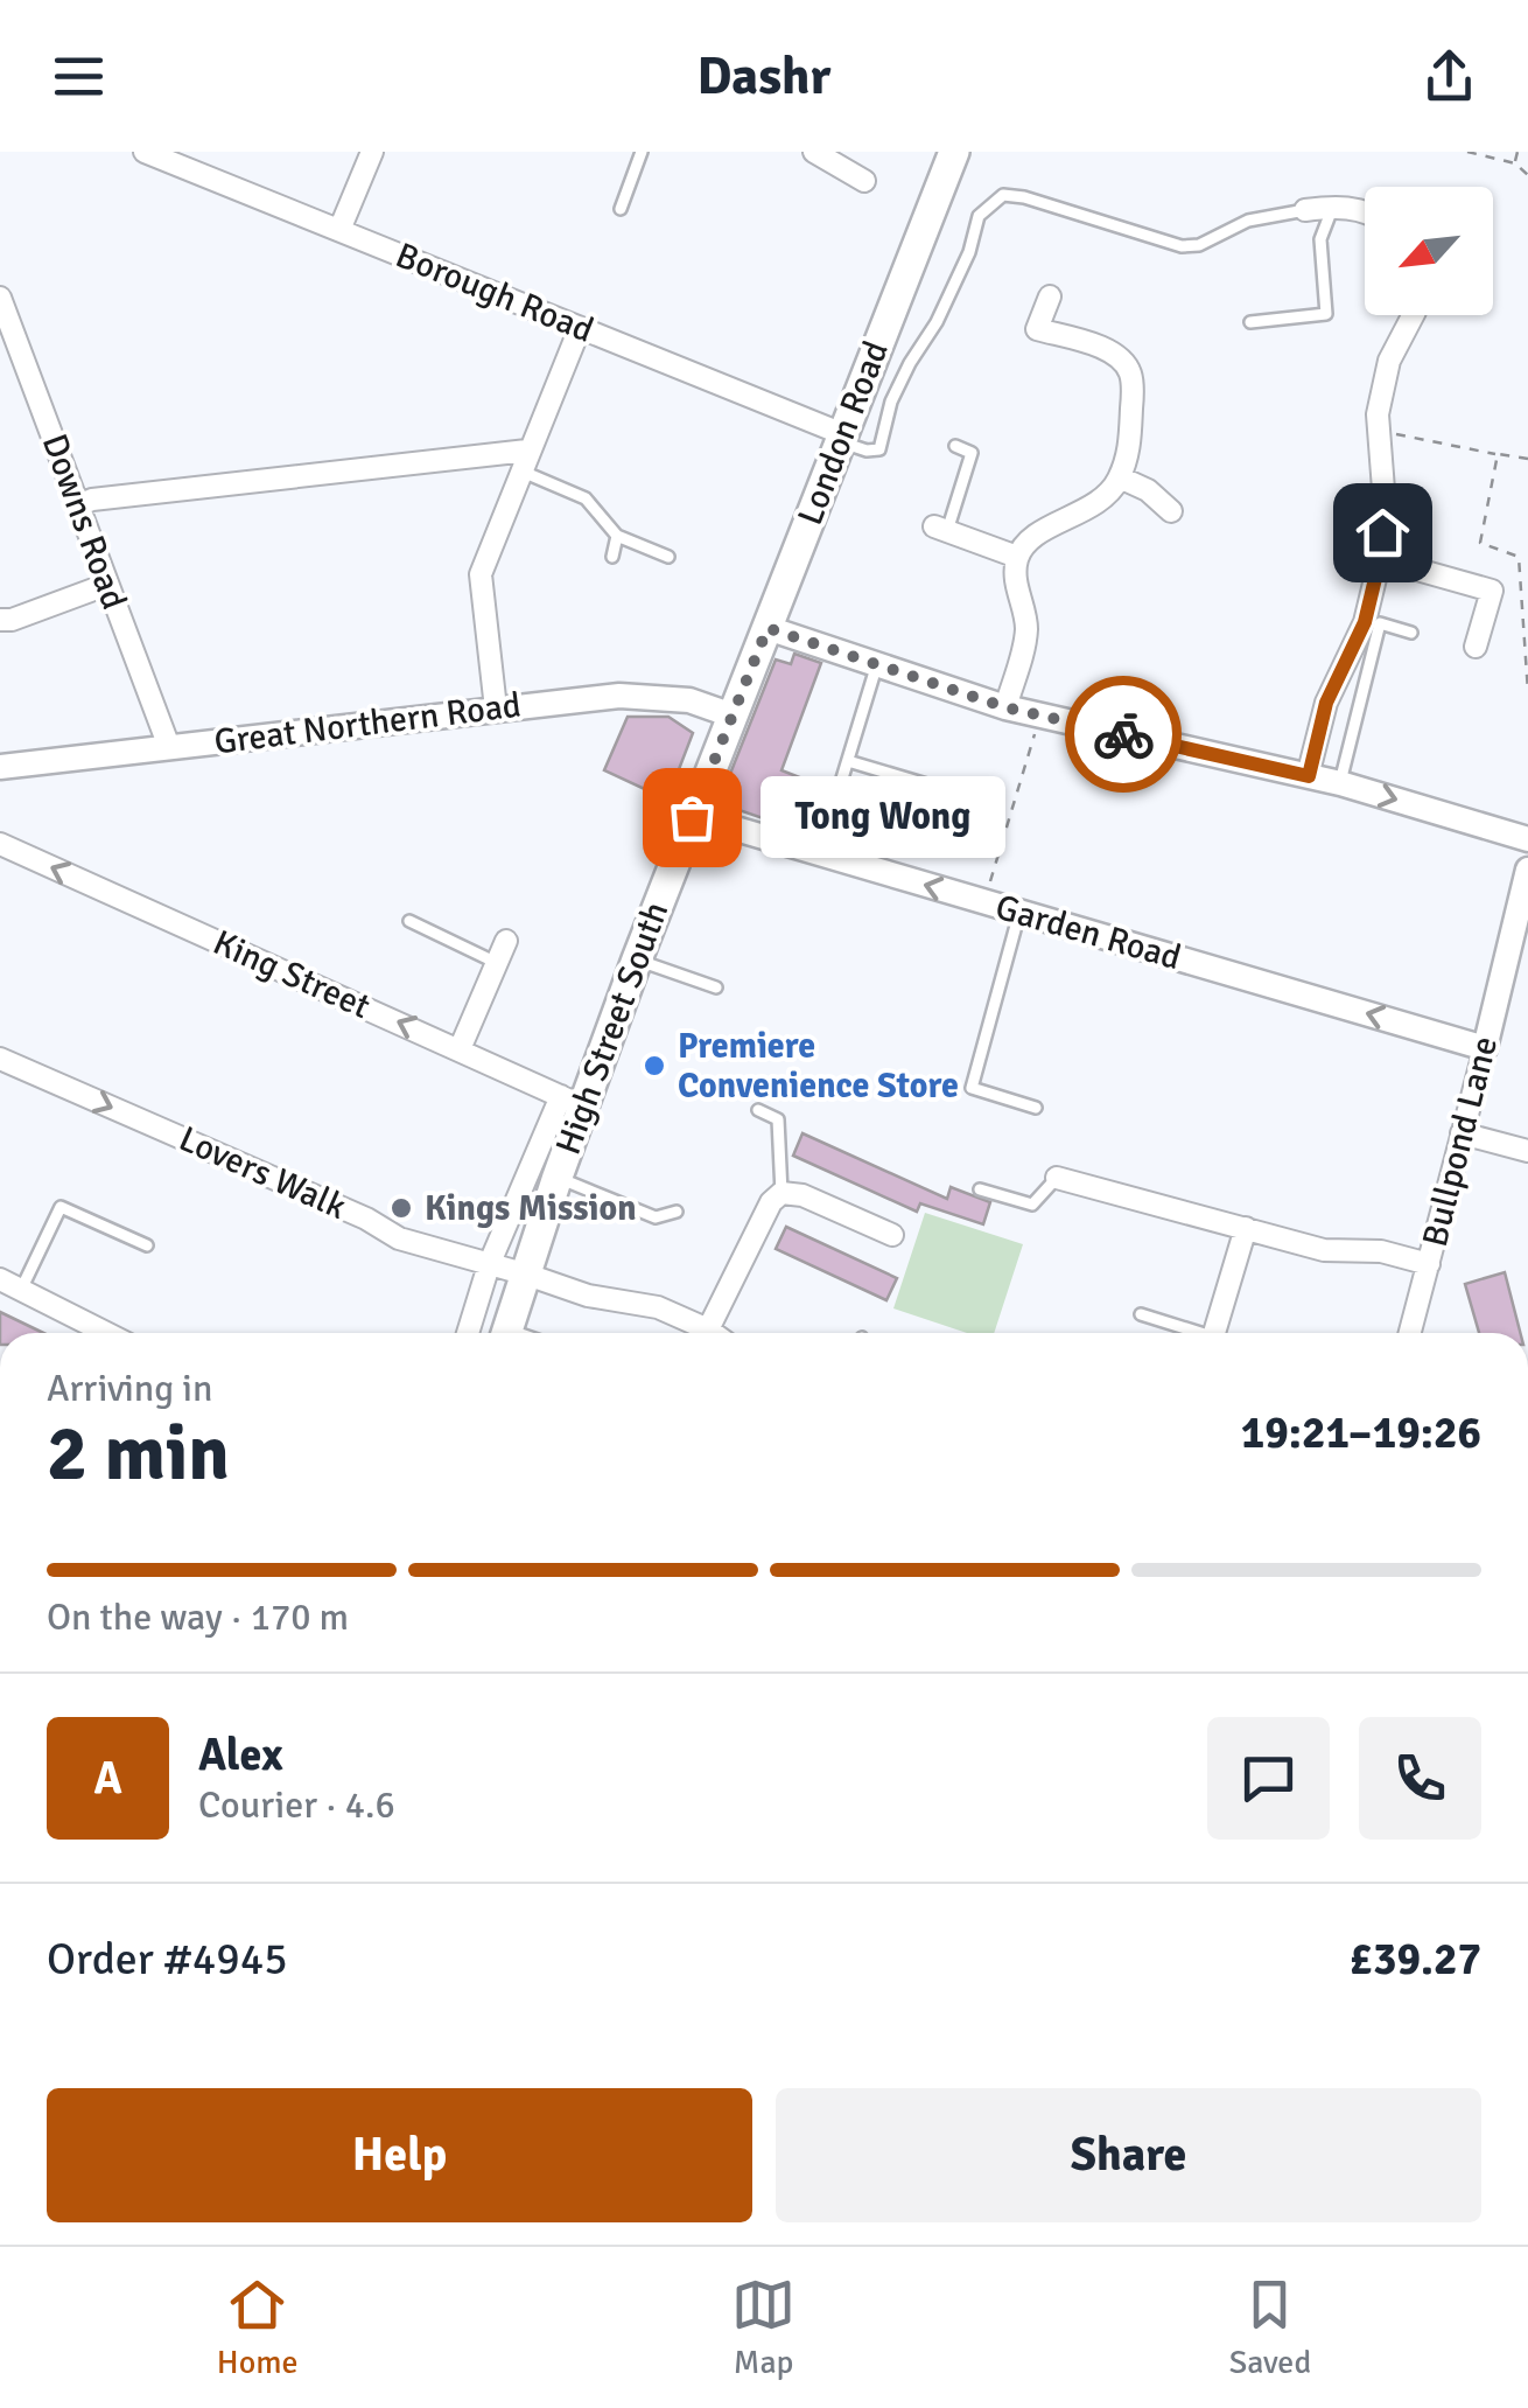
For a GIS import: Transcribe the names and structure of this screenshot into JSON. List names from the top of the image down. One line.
{"streets":{"main road":["London Road","High Street South"],"street":["Borough Road","Downs Road","Great Northern Road","Garden Road","King Street","Bullpond Lane","Lovers Walk"]},"crossings":[["Borough Road","London Road"],["London Road","Great Northern Road"],["London Road","High Street South"],["Downs Road","Great Northern Road"],["Great Northern Road","High Street South"],["Garden Road","High Street South"],["Garden Road","Bullpond Lane"],["King Street","High Street South"],["High Street South","Lovers Walk"]],"one_way":["King Street","Lovers Walk"],"places":["Tong Wong","Premiere Convenience Store","Kings Mission"],"north":"bottom left","page":{"header":"Dashr","bubble":"Tong Wong","heading":["2 min","Arriving in","19:21–19:26"],"panel":["Alex","Courier · 4.6","Order #4945","£39.27"],"bar":"On the way · 170 m","round":"A","buttons":["Help","Share"],"tabs":["Home","Map","Saved"]}}
